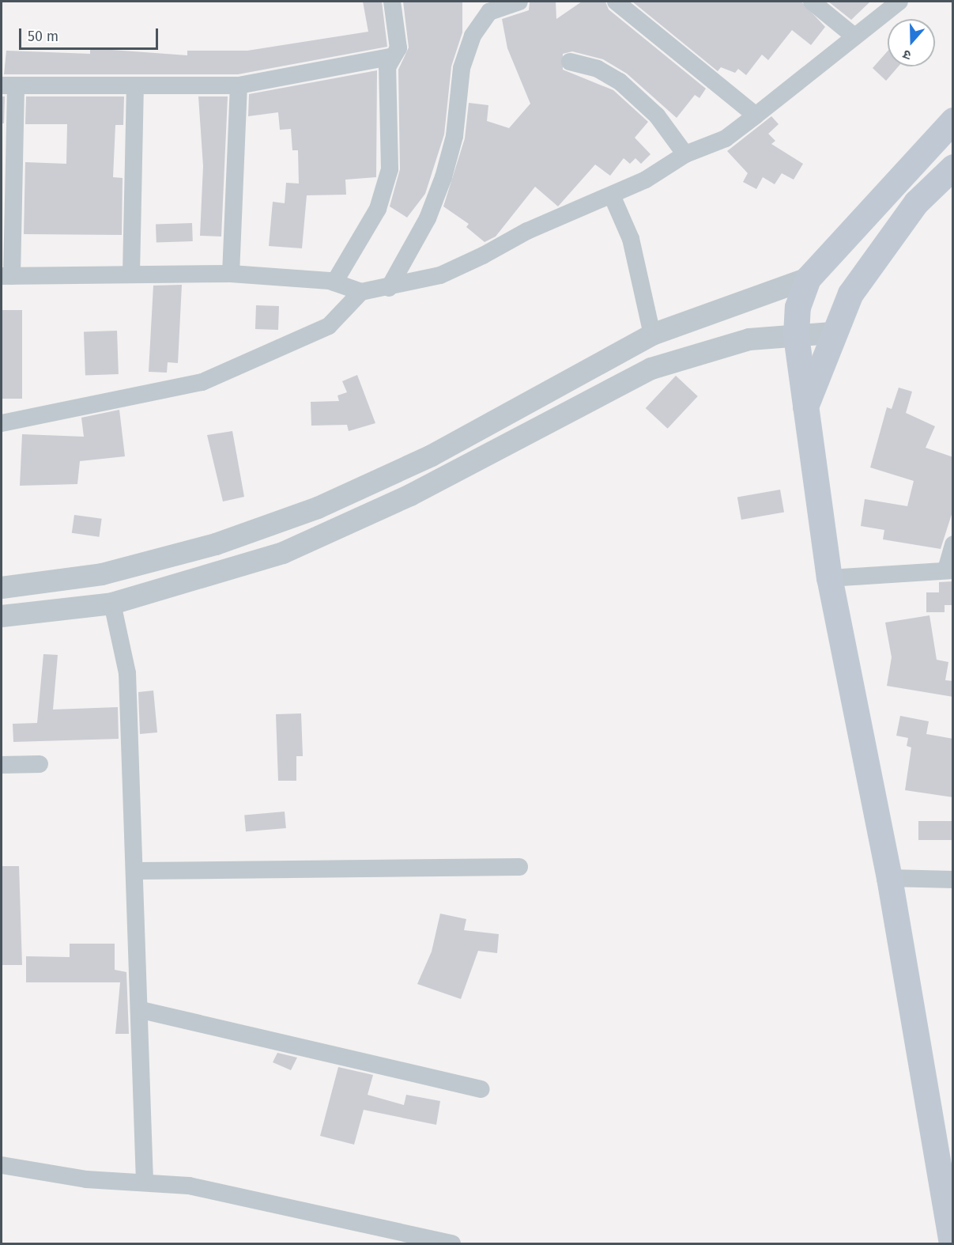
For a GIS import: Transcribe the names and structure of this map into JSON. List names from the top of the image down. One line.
{"scale_bar":"50 m","north":"bottom"}
